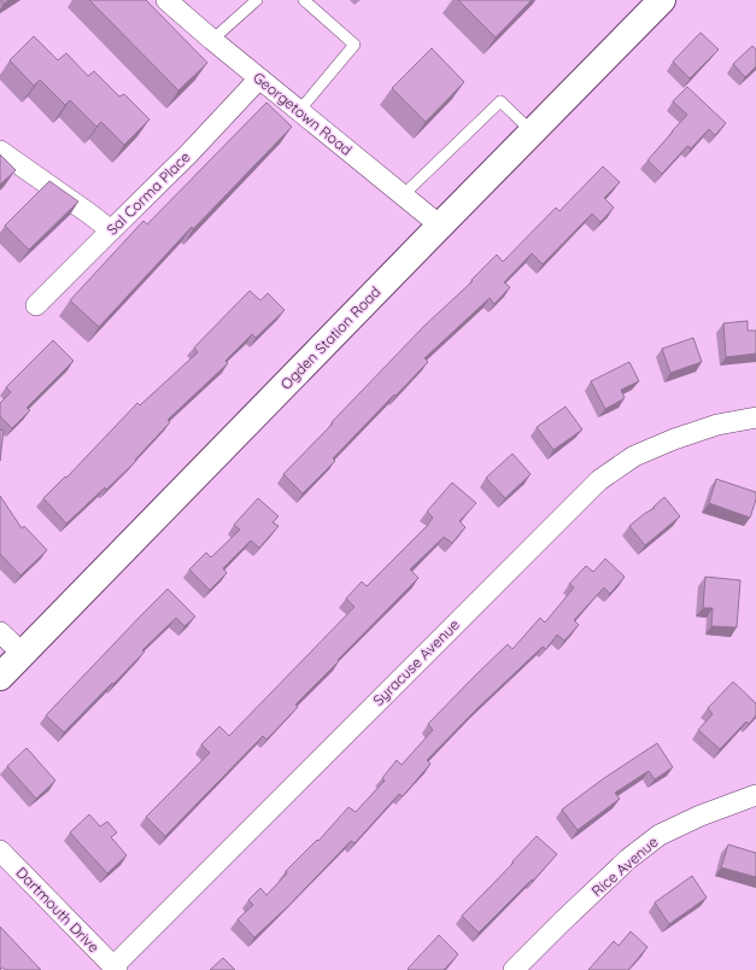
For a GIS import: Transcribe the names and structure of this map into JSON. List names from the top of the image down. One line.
{"streets":{"street":["Georgetown Road","Sal Corma Place","Ogden Station Road","Syracuse Avenue","Rice Avenue","Dartmouth Drive"]},"crossings":[["Georgetown Road","Sal Corma Place"],["Georgetown Road","Ogden Station Road"],["Syracuse Avenue","Dartmouth Drive"]]}
